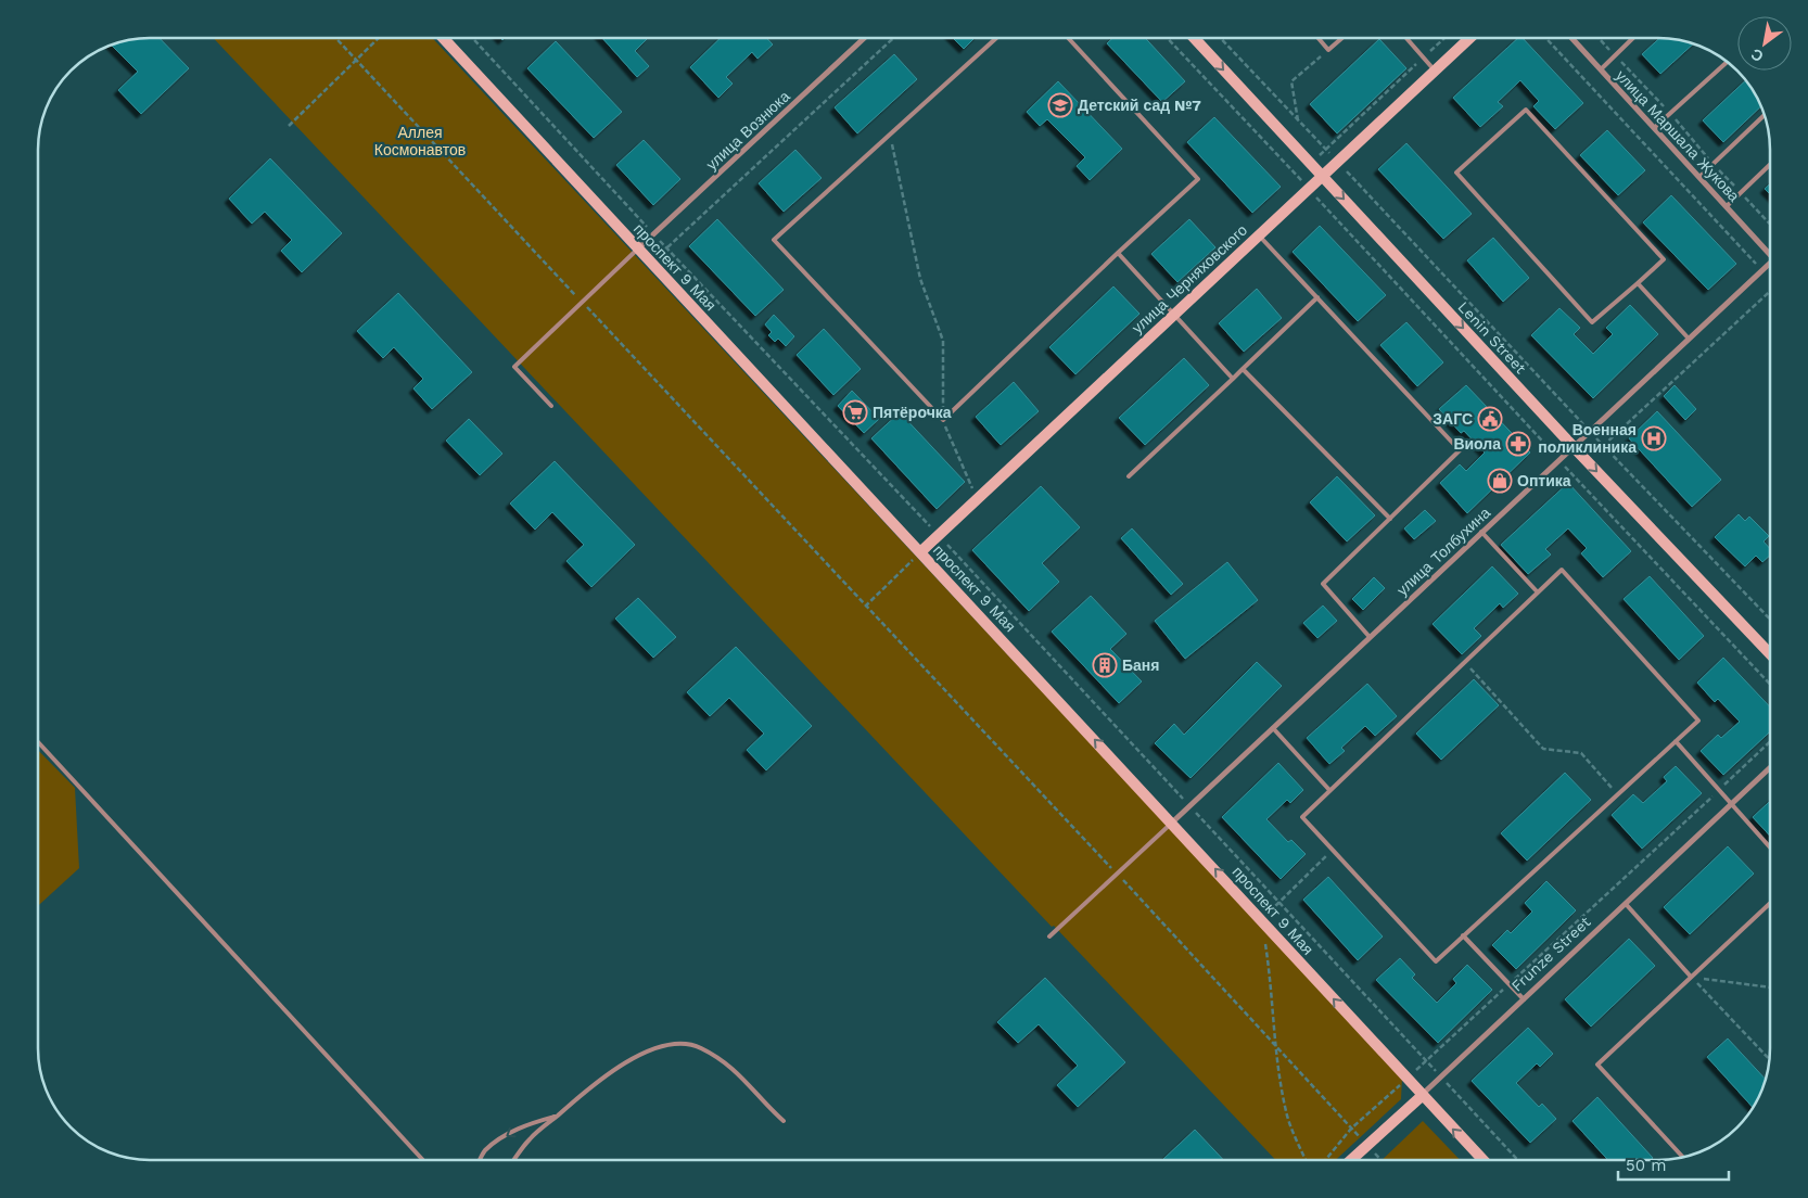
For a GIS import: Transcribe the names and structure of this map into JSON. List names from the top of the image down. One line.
{"streets":{"street":["улица Вознюка","улица Маршала Жукова","проспект 9 Мая","улица Черняховского","Lenin Street","улица Толбухина","Frunze Street"]},"crossings":[["улица Вознюка","проспект 9 Мая"],["проспект 9 Мая","улица Черняховского"],["проспект 9 Мая","улица Толбухина"],["проспект 9 Мая","Frunze Street"],["улица Черняховского","Lenin Street"],["Lenin Street","улица Толбухина"]],"one_way":["проспект 9 Мая","Lenin Street"],"parks":["Аллея Космонавтов"],"places":{"school or university":["Детский сад №7"],"supermarket":["Пятёрочка"],"public building":["ЗАГС"],"hospital":["Военная поликлиника"],"pharmacy":["Виола"],"shop":["Оптика"],"building":["Баня"]},"scale_bar":"50 m","north":"bottom left"}
